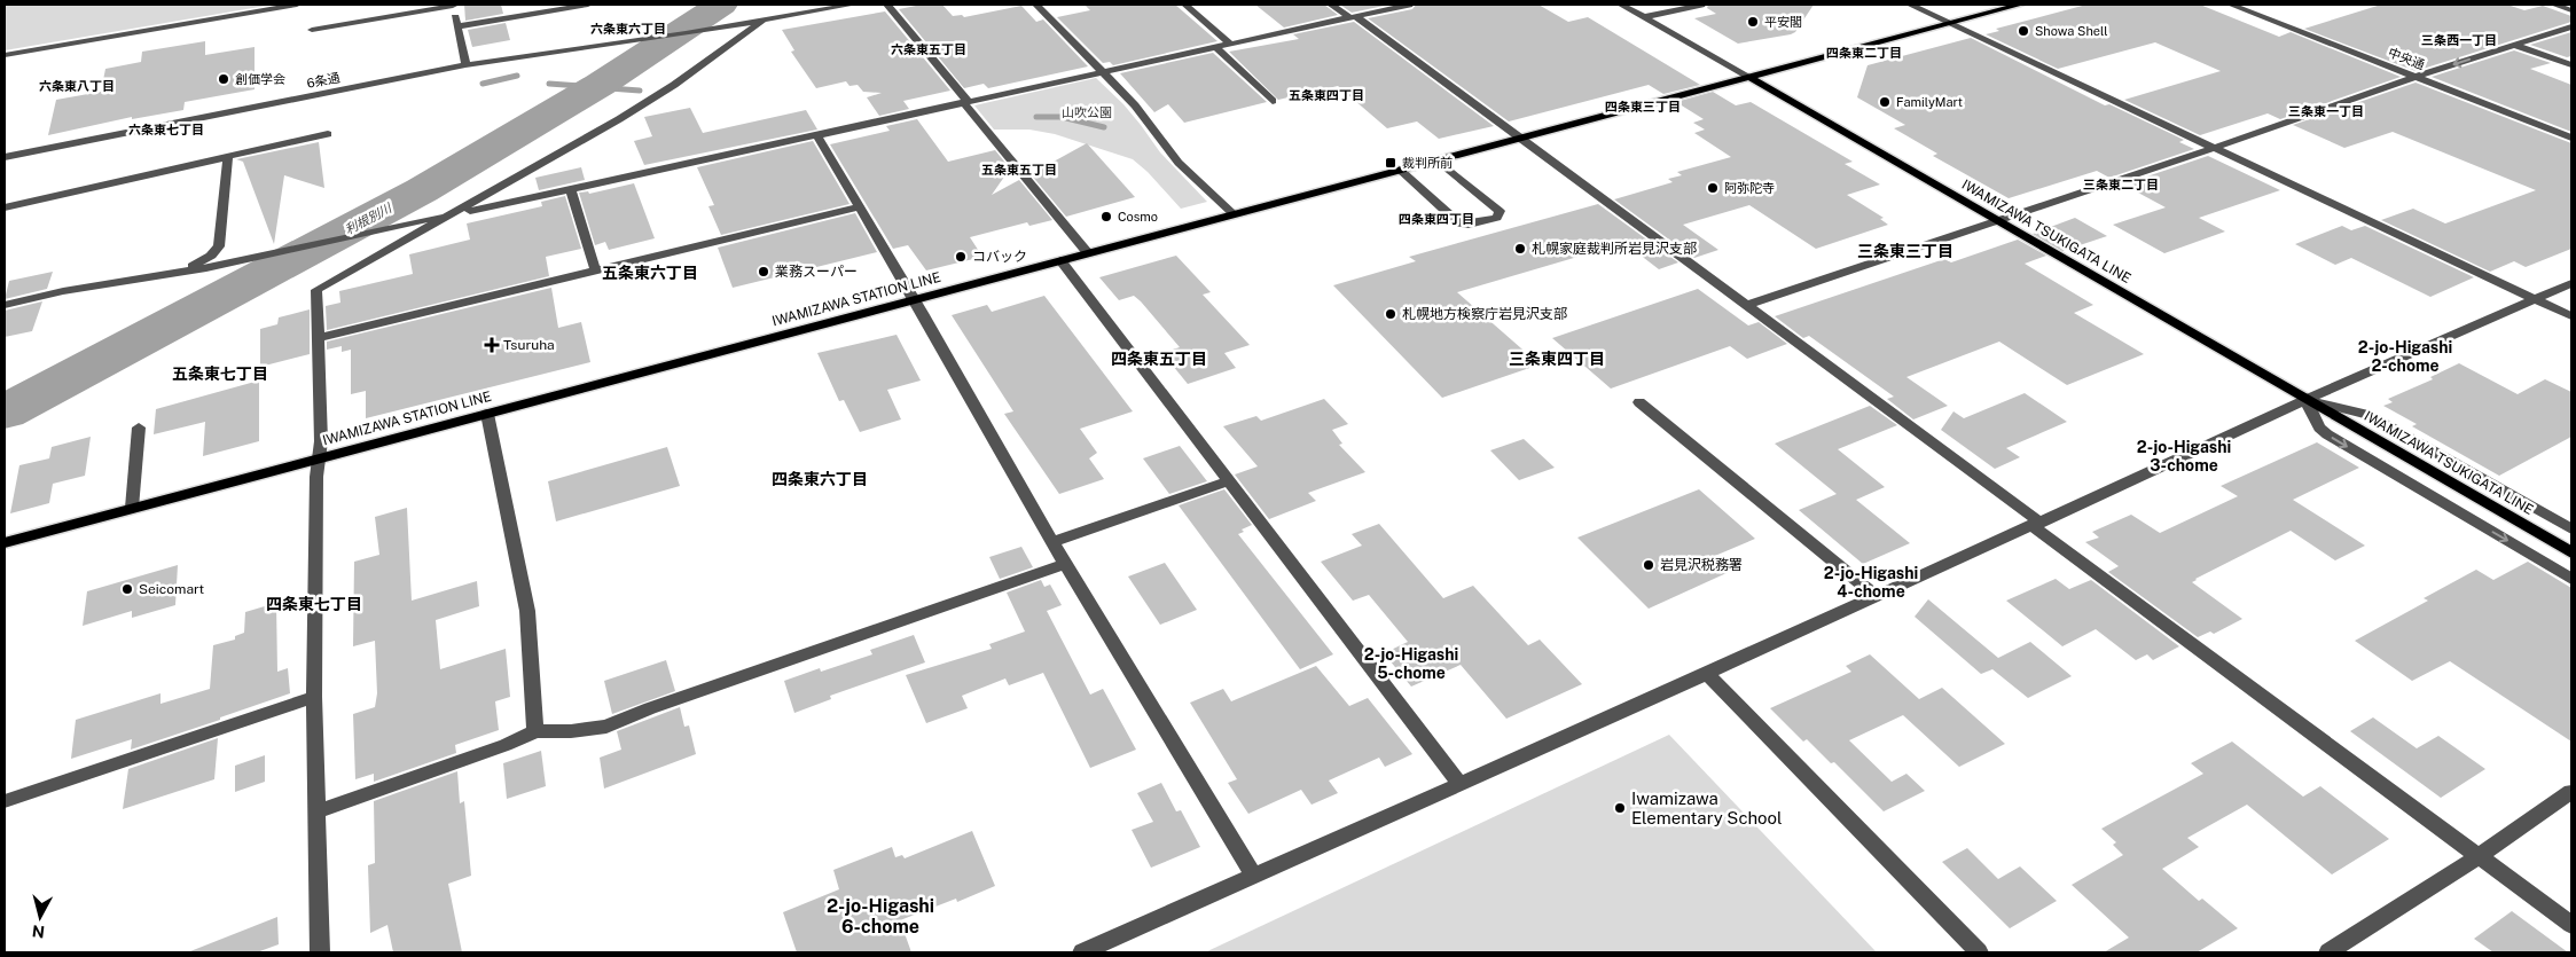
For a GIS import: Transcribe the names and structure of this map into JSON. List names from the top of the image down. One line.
{"streets":{"main road":["IWAMIZAWA TSUKIGATA LINE","IWAMIZAWA STATION LINE"],"street":["中央通","6条通"]},"crossings":[["IWAMIZAWA TSUKIGATA LINE","IWAMIZAWA STATION LINE"]],"districts":["六条東六丁目","三条西一丁目","六条東五丁目","四条東二丁目","六条東八丁目","五条東四丁目","四条東三丁目","三条東一丁目","六条東七丁目","五条東五丁目","三条東二丁目","四条東四丁目","三条東三丁目","五条東六丁目","2-jo-Higashi 2-chome","四条東五丁目","三条東四丁目","五条東七丁目","2-jo-Higashi 3-chome","四条東六丁目","2-jo-Higashi 4-chome","四条東七丁目","2-jo-Higashi 5-chome","2-jo-Higashi 6-chome"],"water":["利根別川"],"parks":["山吹公園"],"places":{"other":["平安閣","Showa Shell","創価学会","FamilyMart","阿弥陀寺","Cosmo","札幌家庭裁判所岩見沢支部","コバック","業務スーパー","札幌地方検察庁岩見沢支部","岩見沢税務署","Seicomart","Iwamizawa Elementary School"],"transit":["裁判所前"],"health":["Tsuruha"]},"north":"bottom"}
